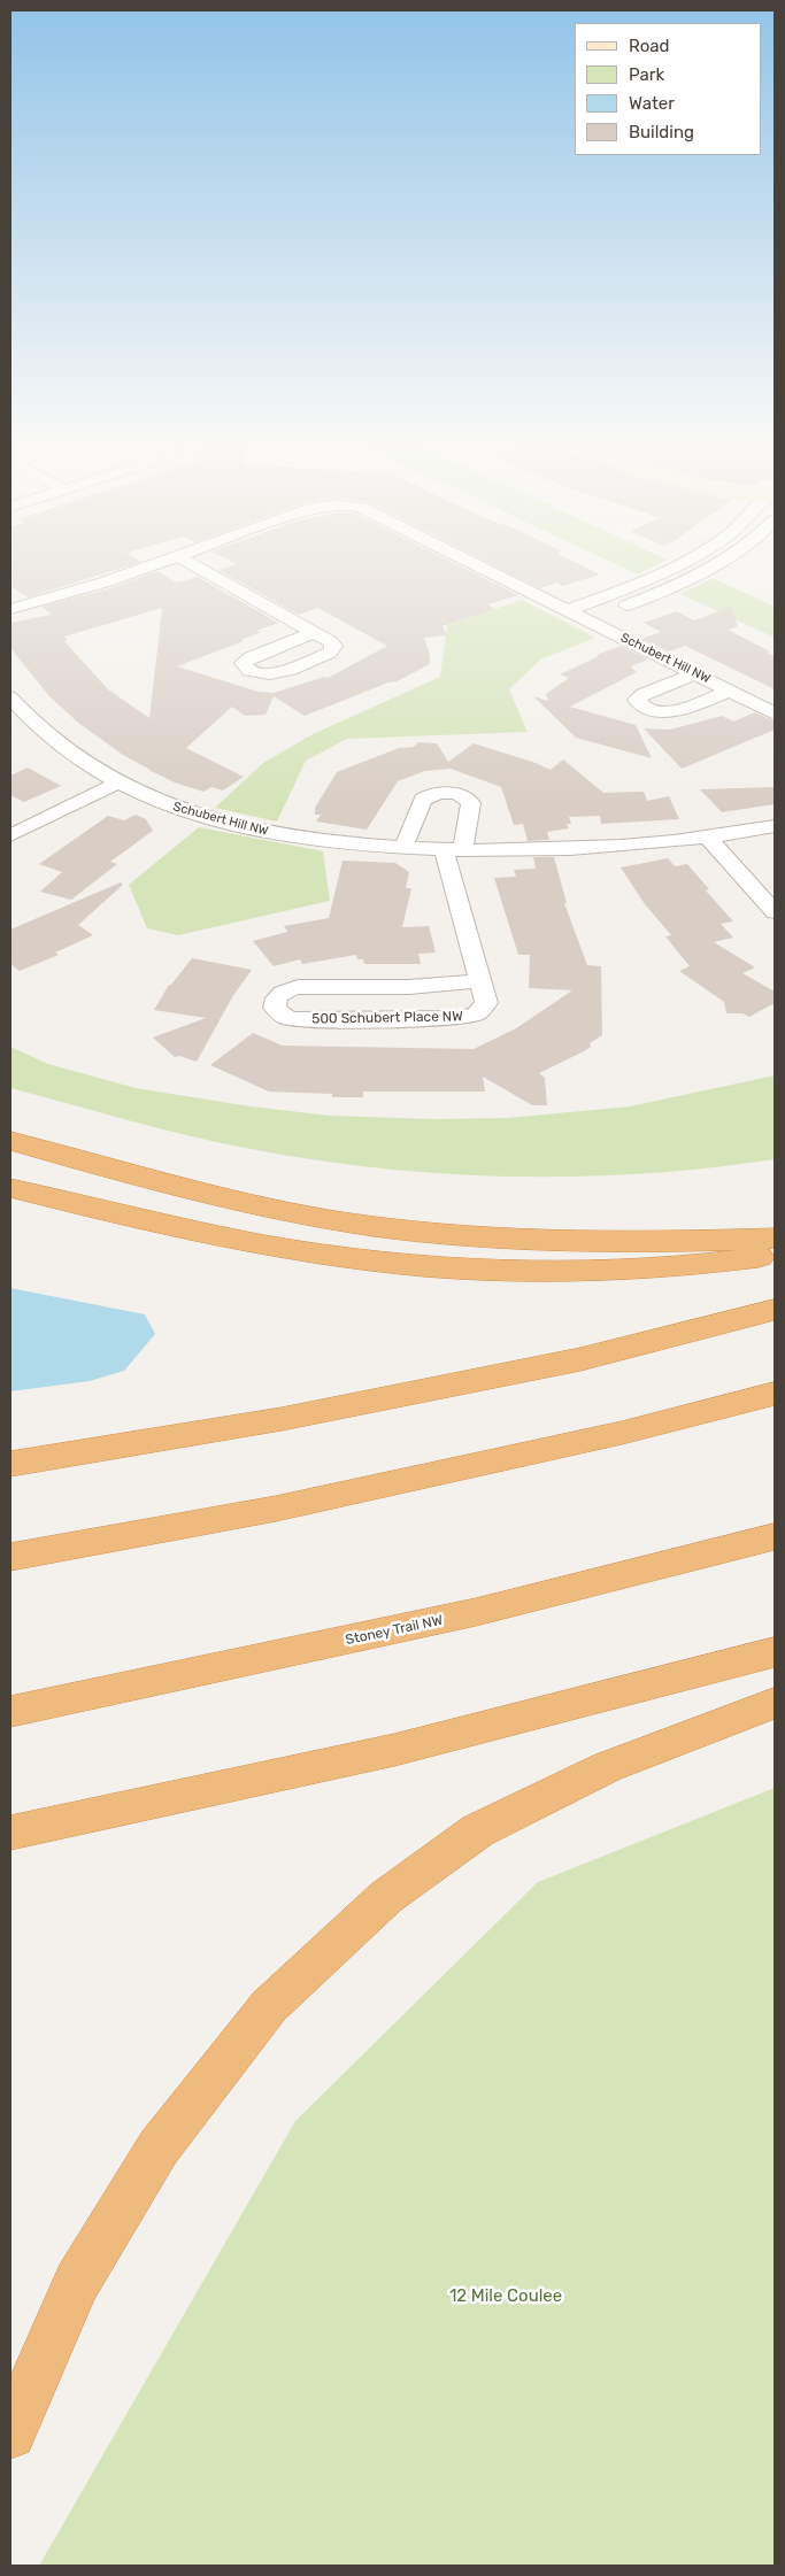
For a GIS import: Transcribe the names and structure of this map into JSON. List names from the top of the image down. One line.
{"streets":{"highway":["Stoney Trail NW"],"street":["Schubert Hill NW","500 Schubert Place NW"]},"crossings":[["Schubert Hill NW","500 Schubert Place NW"]],"parks":["12 Mile Coulee"],"legend":["Road","Park","Water","Building"]}
